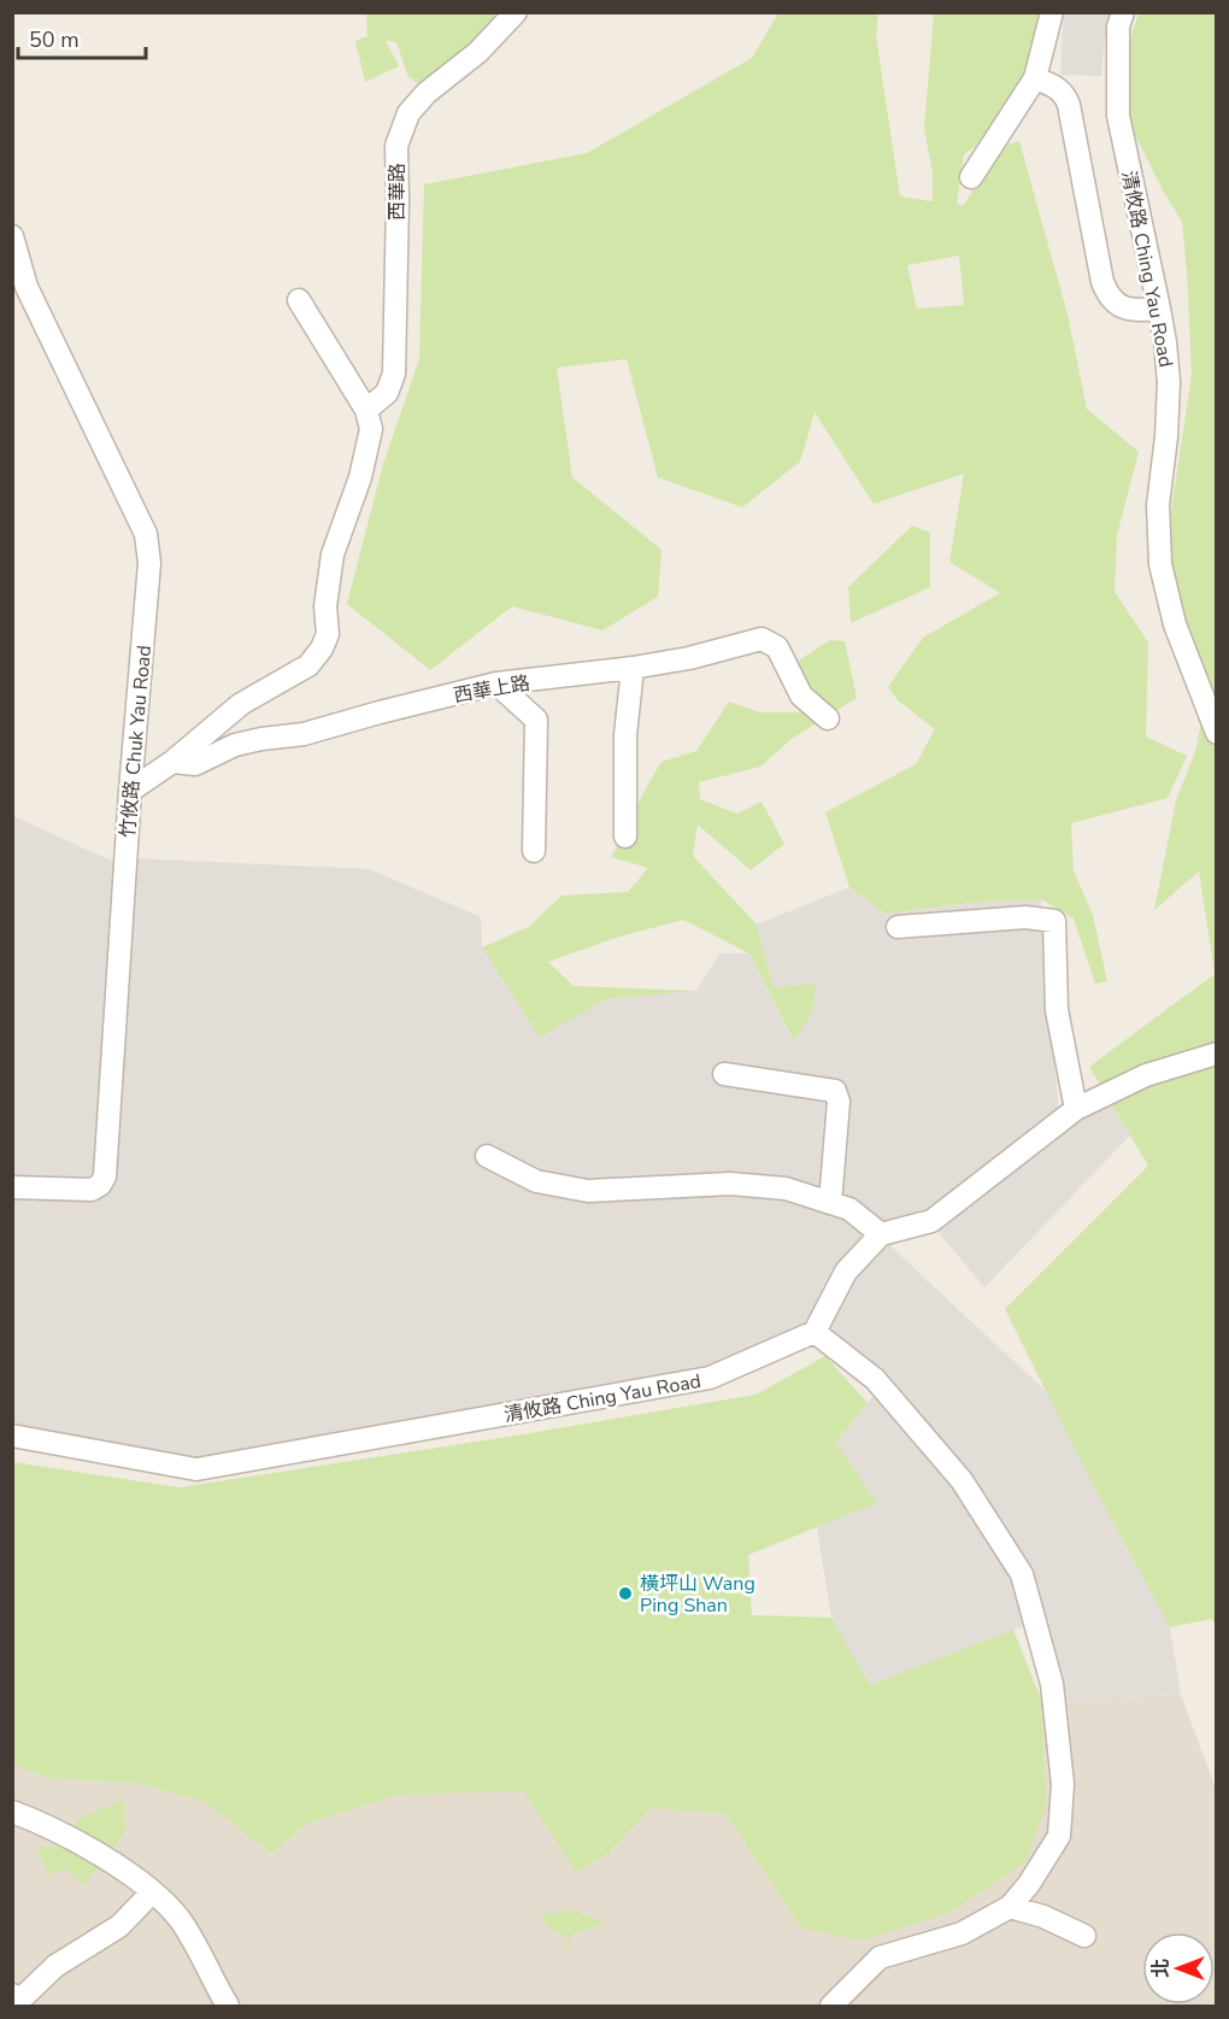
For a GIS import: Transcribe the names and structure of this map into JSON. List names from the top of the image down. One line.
{"streets":{"street":["西華路","清攸路 Ching Yau Road","西華上路","竹攸路 Chuk Yau Road"]},"crossings":[["西華上路","竹攸路 Chuk Yau Road"]],"places":["橫坪山 Wang Ping Shan"],"scale_bar":"50 m","north":"left"}
